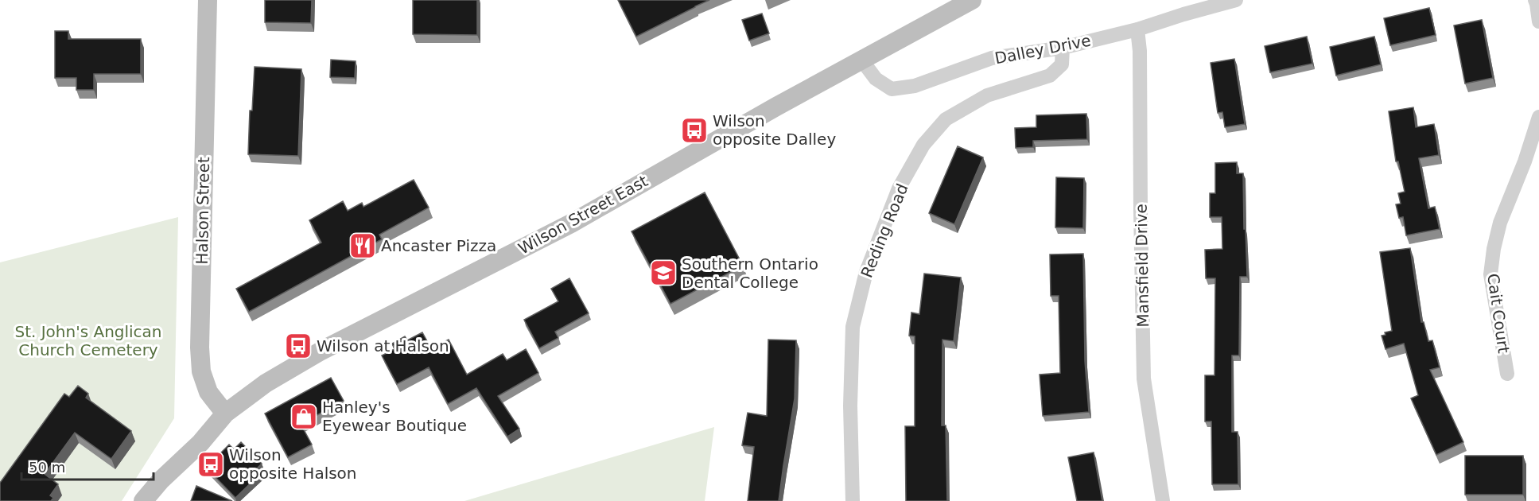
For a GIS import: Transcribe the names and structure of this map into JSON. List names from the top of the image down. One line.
{"streets":{"main road":["Halson Street","Wilson Street East"],"street":["Dalley Drive","Reding Road","Mansfield Drive","Cait Court"]},"crossings":[["Dalley Drive","Wilson Street East"],["Dalley Drive","Reding Road"],["Dalley Drive","Mansfield Drive"],["Halson Street","Wilson Street East"]],"parks":["St. John's Anglican Church Cemetery"],"places":{"bus stop":["Wilson opposite Dalley","Wilson at Halson","Wilson opposite Halson"],"restaurant":["Ancaster Pizza"],"school or university":["Southern Ontario Dental College"],"shop":["Hanley's Eyewear Boutique"]},"scale_bar":"50 m"}
